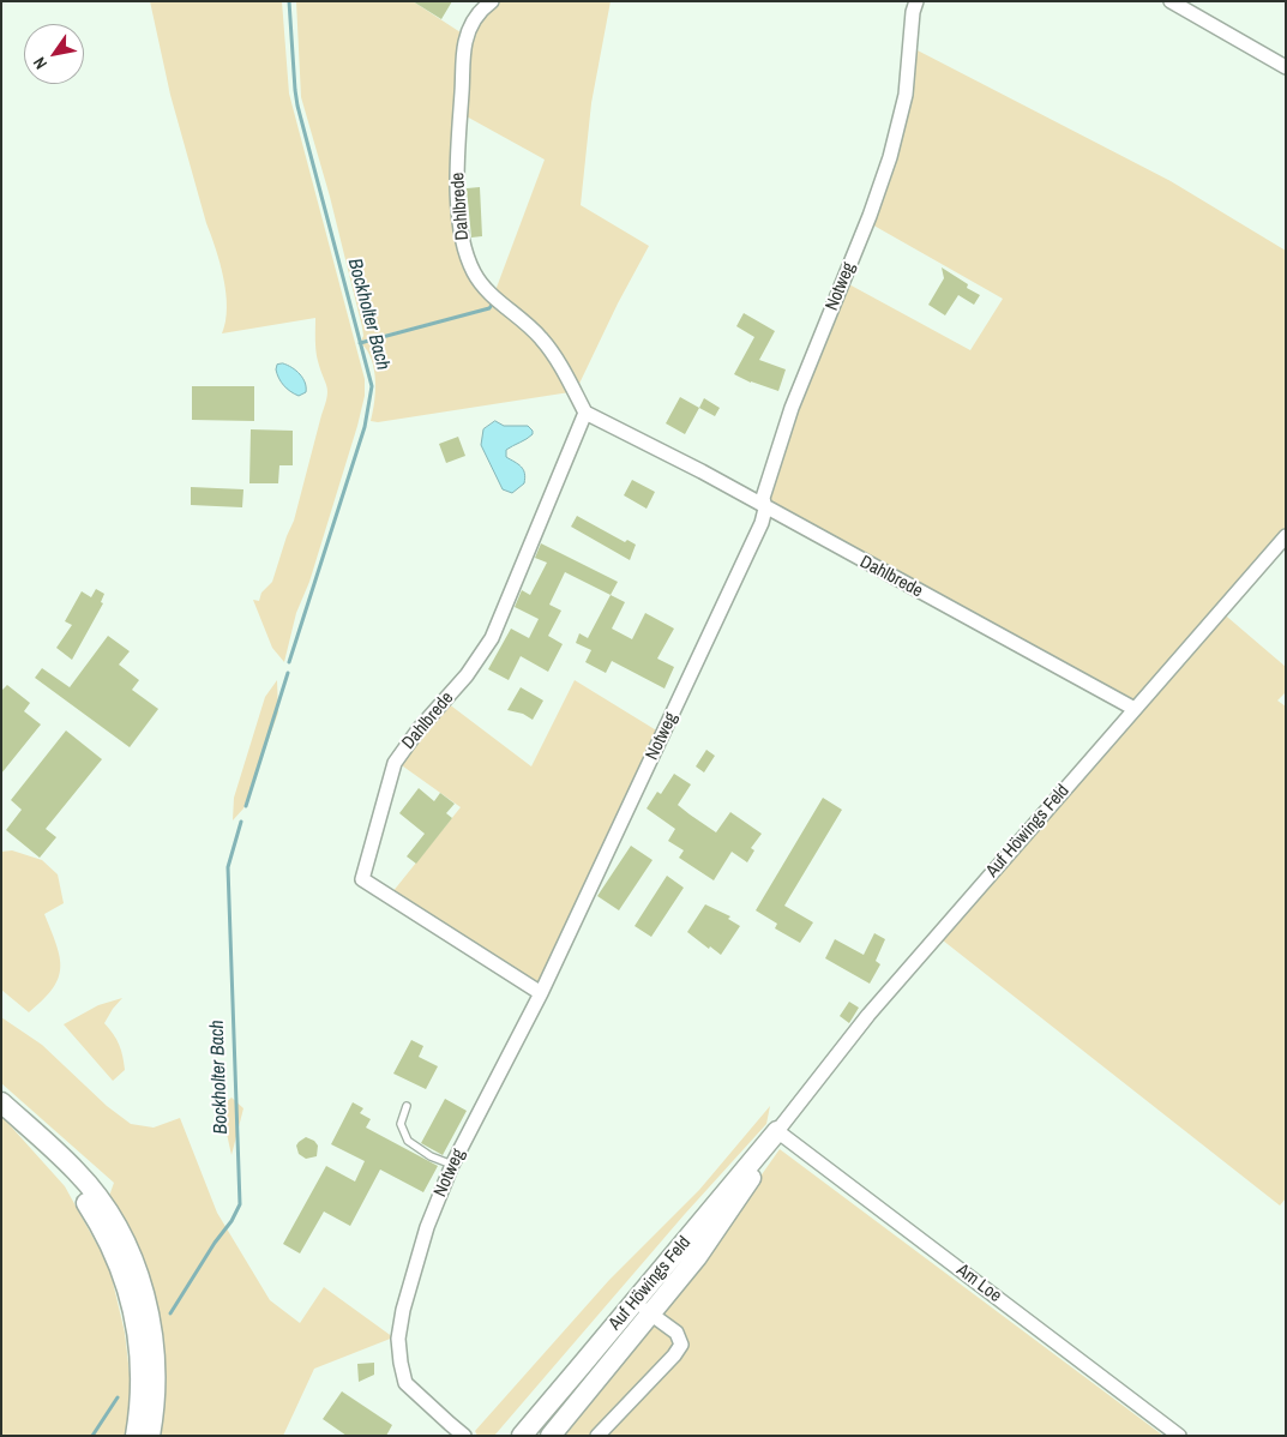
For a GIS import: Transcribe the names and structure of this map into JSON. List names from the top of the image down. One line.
{"streets":{"main road":["Auf Höwings Feld"],"street":["Dahlbrede","Notweg","Am Loe"]},"crossings":[["Dahlbrede","Notweg"],["Dahlbrede","Auf Höwings Feld"],["Auf Höwings Feld","Am Loe"]],"water":["Bockholter Bach"],"north":"bottom left"}
